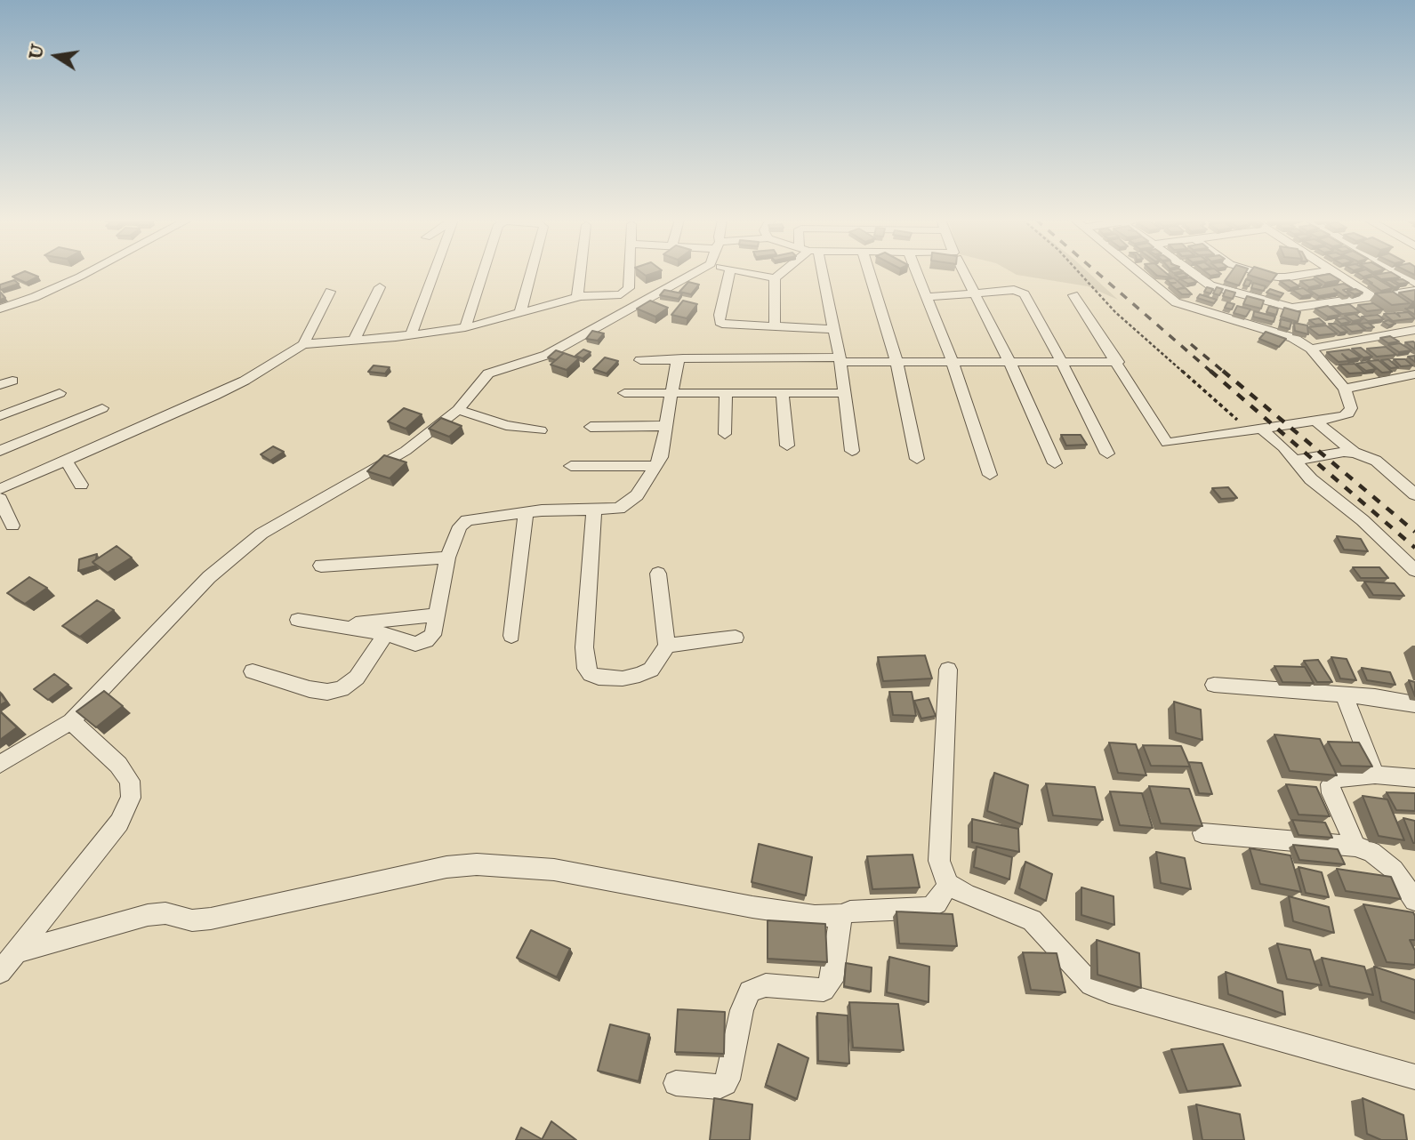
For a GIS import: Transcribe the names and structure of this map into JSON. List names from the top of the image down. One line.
{"north":"left"}
